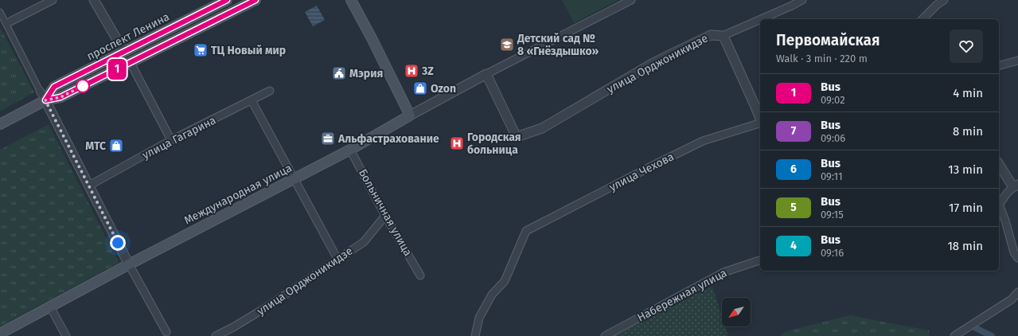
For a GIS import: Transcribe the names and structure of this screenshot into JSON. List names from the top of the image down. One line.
{"streets":{"main road":["проспект Ленина","Международная улица"],"street":["улица Орджоникидзе","улица Гагарина","улица Чехова","Больничная улица","Набережная улица"]},"crossings":[["улица Орджоникидзе","Международная улица"],["улица Орджоникидзе","Больничная улица"],["Международная улица","Больничная улица"]],"places":{"school or university":["Детский сад № 8 «Гнёздышко»"],"supermarket":["ТЦ Новый мир"],"hospital":["3Z","Городская больница"],"public building":["Мэрия"],"shop":["Ozon","МТС"],"office":["Альфастрахование"]},"lines":["bus line 1"],"north":"bottom left","page":{"on_map":"1","heading":["Первомайская","Walk · 3 min · 220 m"],"list":[{"mark":"1","name":"Bus","note":"09:02","value":"4 min"},{"mark":"7","name":"Bus","note":"09:06","value":"8 min"},{"mark":"6","name":"Bus","note":"09:11","value":"13 min"},{"mark":"5","name":"Bus","note":"09:15","value":"17 min"},{"mark":"4","name":"Bus","note":"09:16","value":"18 min"}]}}
